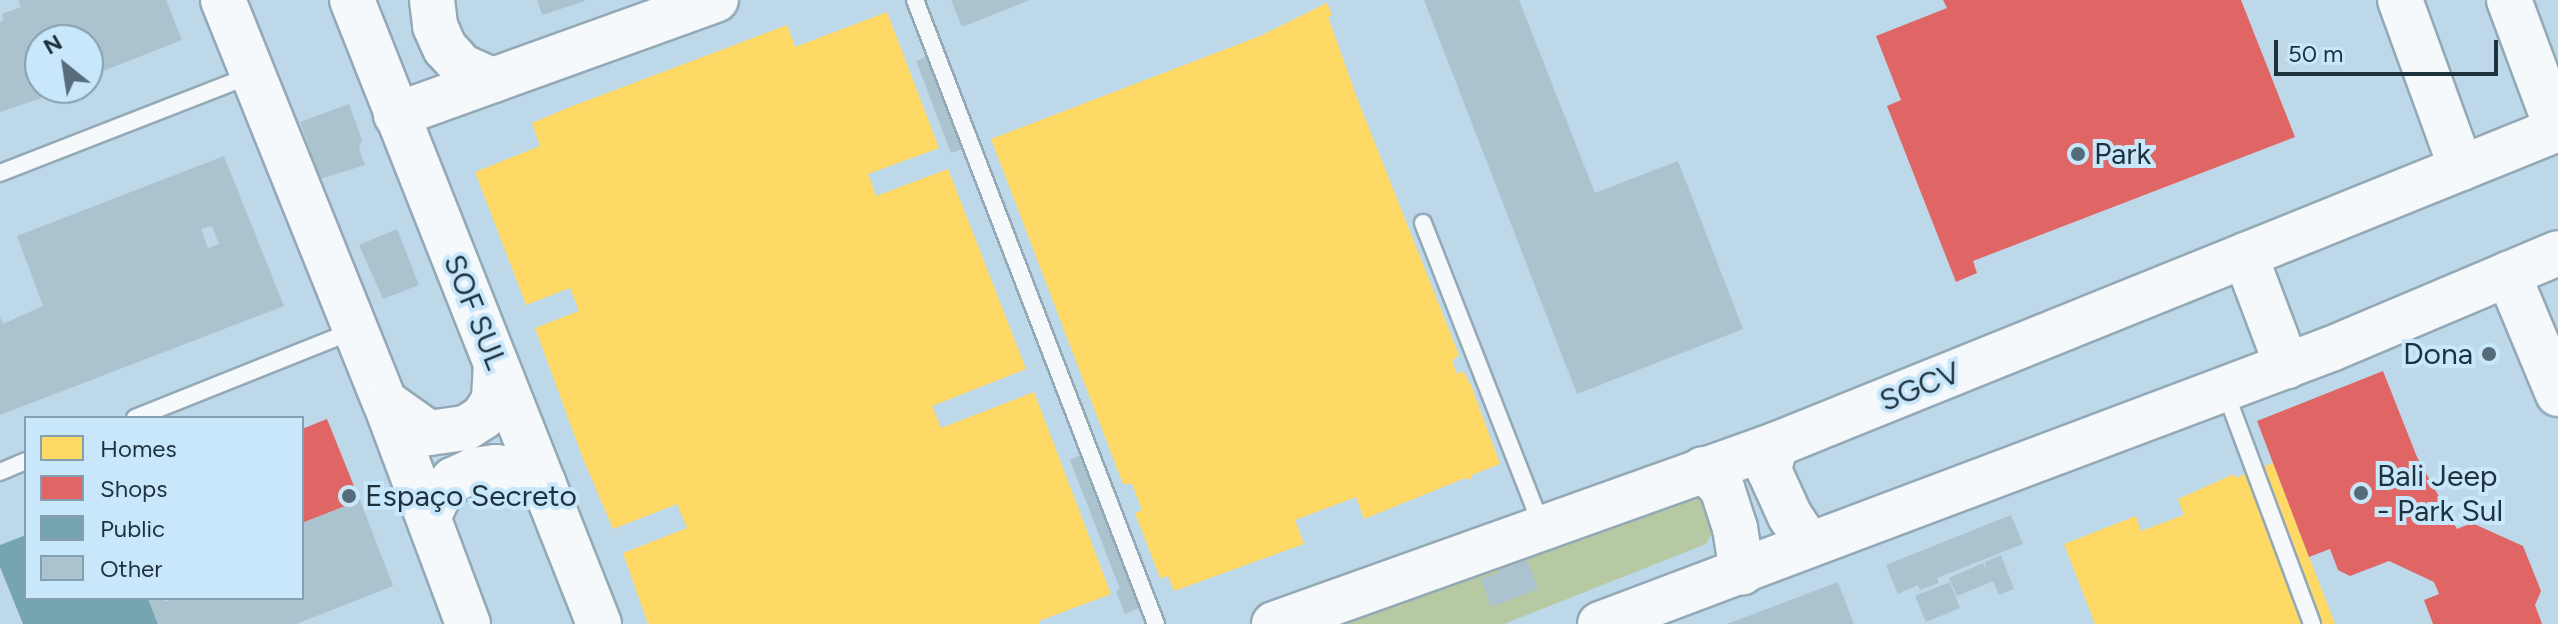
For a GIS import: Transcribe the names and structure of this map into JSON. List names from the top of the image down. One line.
{"streets":{"street":["SOF SUL","SGCV"]},"places":["Park","Dona","Bali Jeep - Park Sul","Espaço Secreto"],"legend":["Homes","Shops","Public","Other"],"scale_bar":"50 m","north":"top left"}
